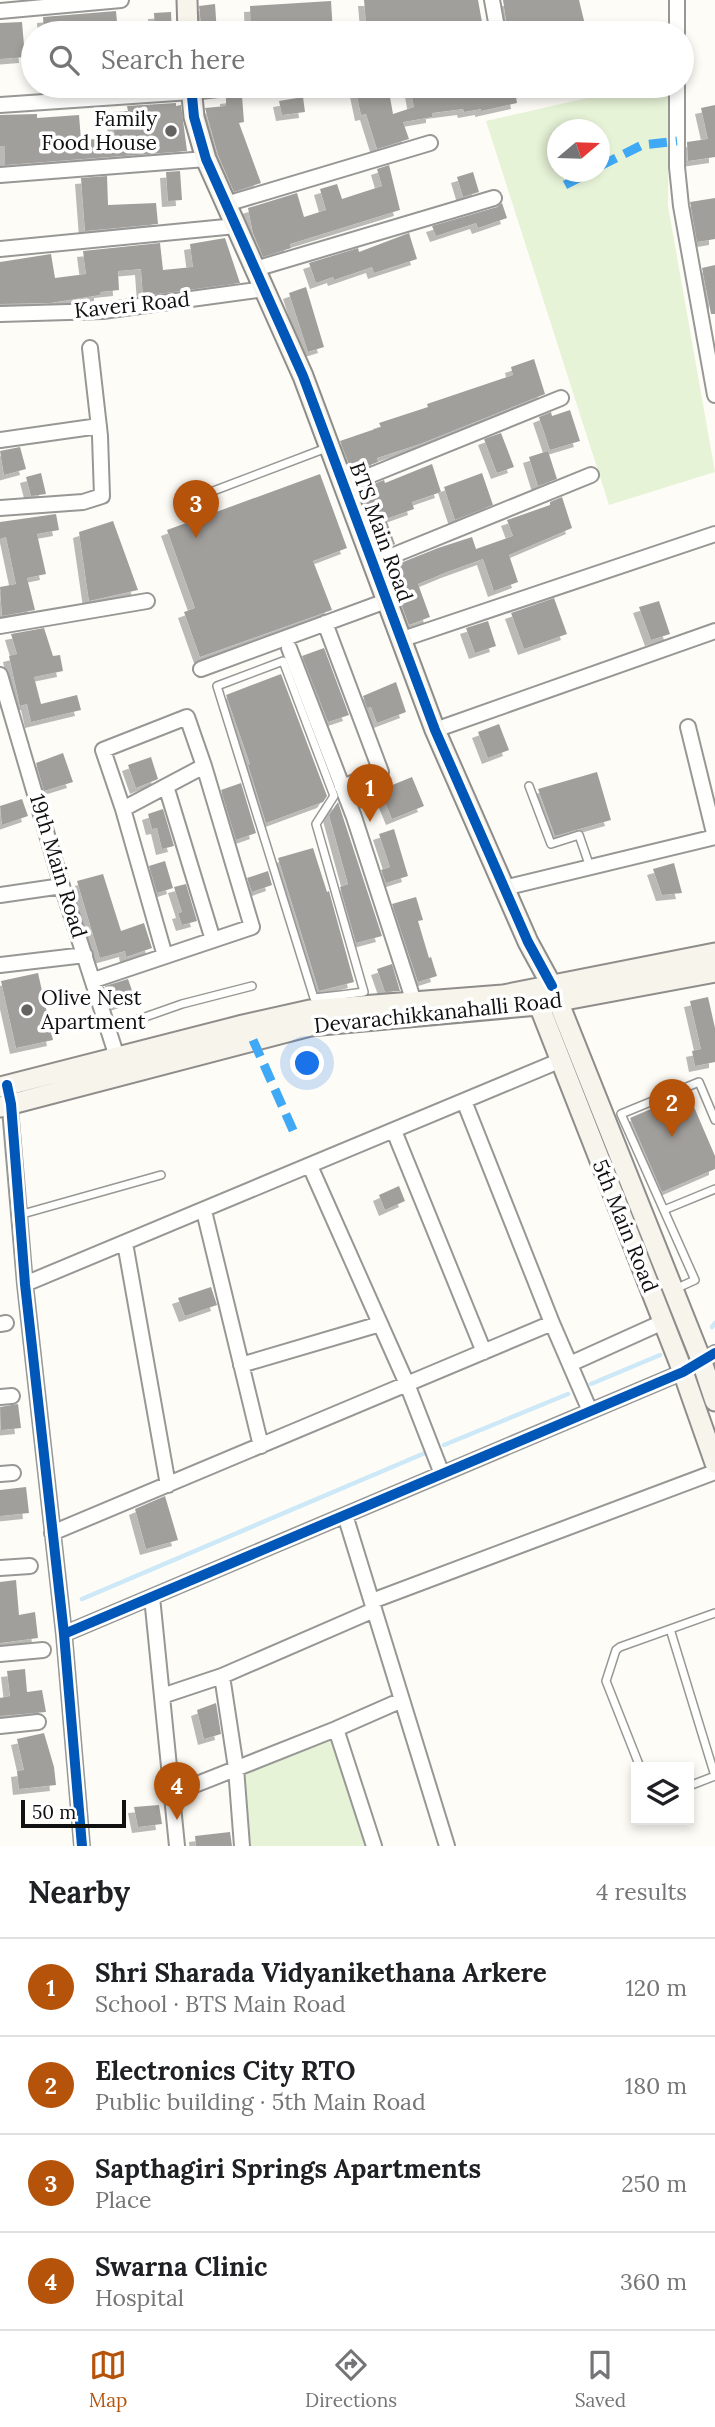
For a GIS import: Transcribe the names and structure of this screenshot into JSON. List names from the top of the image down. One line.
{"streets":{"main road":["BTS Main Road","Devarachikkanahalli Road","5th Main Road"],"street":["Kaveri Road","19th Main Road"]},"crossings":[["Kaveri Road","BTS Main Road"],["BTS Main Road","Devarachikkanahalli Road"],["BTS Main Road","5th Main Road"],["19th Main Road","Devarachikkanahalli Road"],["Devarachikkanahalli Road","5th Main Road"]],"places":["Family Food House","Olive Nest Apartment"],"scale_bar":"50 m","north":"right","page":{"search":"Search here","pins":["3","1","2","4"],"scale":"50 m","heading":["Nearby","4 results"],"list":[{"mark":"1","name":"Shri Sharada Vidyanikethana Arkere","note":"School · BTS Main Road","value":"120 m"},{"mark":"2","name":"Electronics City RTO","note":"Public building · 5th Main Road","value":"180 m"},{"mark":"3","name":"Sapthagiri Springs Apartments","note":"Place","value":"250 m"},{"mark":"4","name":"Swarna Clinic","note":"Hospital","value":"360 m"}],"nav":["Map","Directions","Saved"]}}
